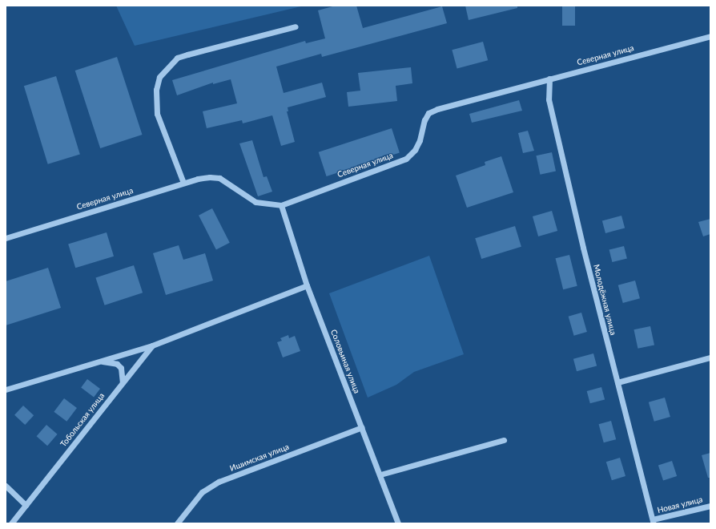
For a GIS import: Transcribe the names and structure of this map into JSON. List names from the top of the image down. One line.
{"streets":{"street":["Северная улица","Молодёжная улица","Соловьиная улица","Тобольская улица","Ишимская улица","Новая улица"]},"crossings":[["Северная улица","Молодёжная улица"],["Северная улица","Соловьиная улица"],["Молодёжная улица","Новая улица"],["Соловьиная улица","Ишимская улица"]]}
